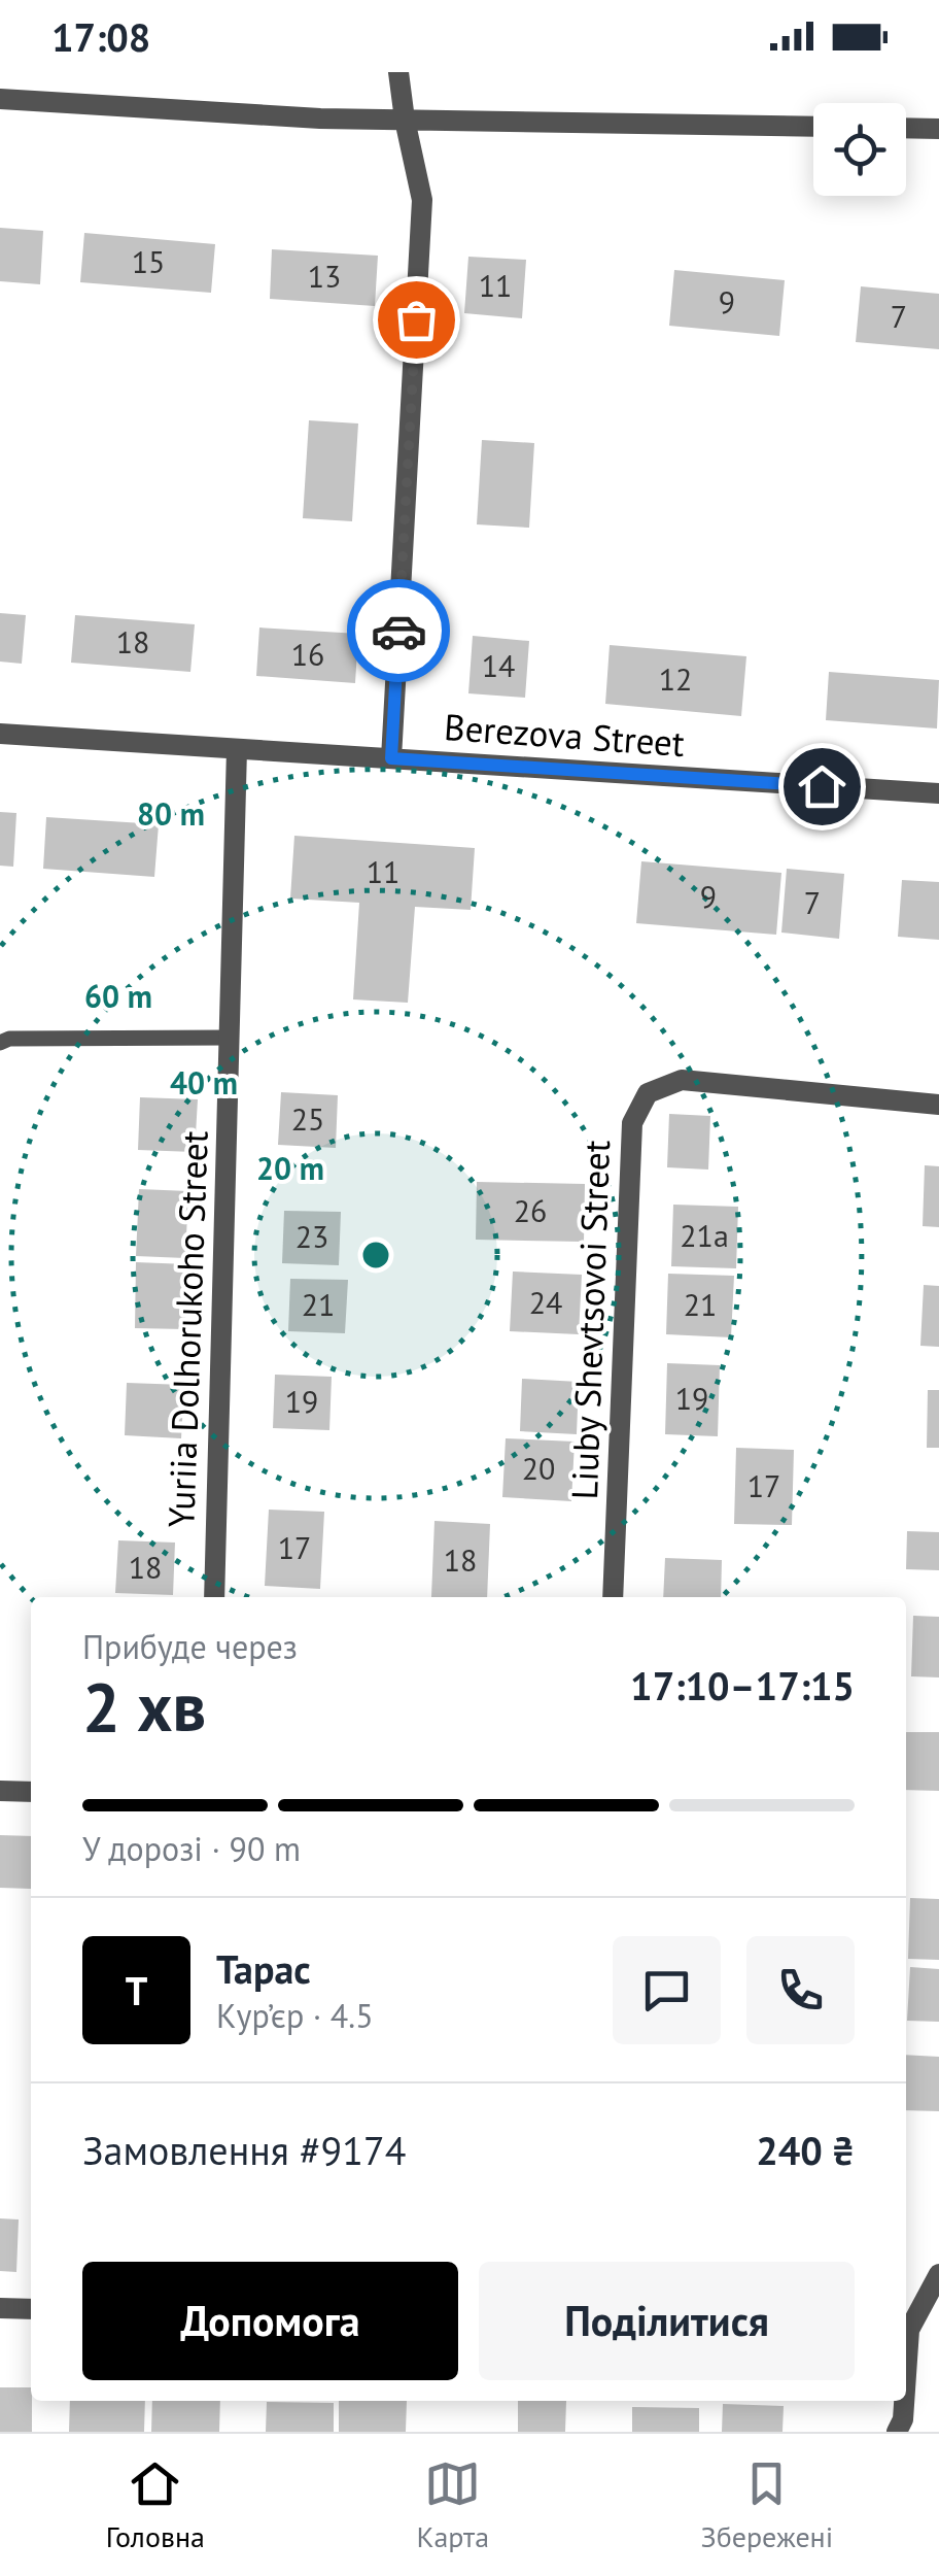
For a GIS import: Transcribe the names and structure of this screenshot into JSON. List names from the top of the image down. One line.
{"streets":{"street":["Berezova Street","Liuby Shevtsovoi Street","Yuriia Dolhorukoho Street"]},"crossings":[["Berezova Street","Yuriia Dolhorukoho Street"]],"house_numbers":["15","13","11","9","7","18","16","14","12","11","9","7","25","26","21а","23","24","21","21","19","19","20","17","17","18","18"],"page":{"status":"17:08","heading":["2 хв","Прибуде через","17:10–17:15"],"panel":["Тарас","Кур’єр · 4.5","Замовлення #9174","240 ₴"],"bar":"У дорозі · 90 m","round":"Т","buttons":["Допомога","Поділитися"],"tabs":["Головна","Карта","Збережені"]},"rings":["80 m","60 m","40 m","20 m"]}
